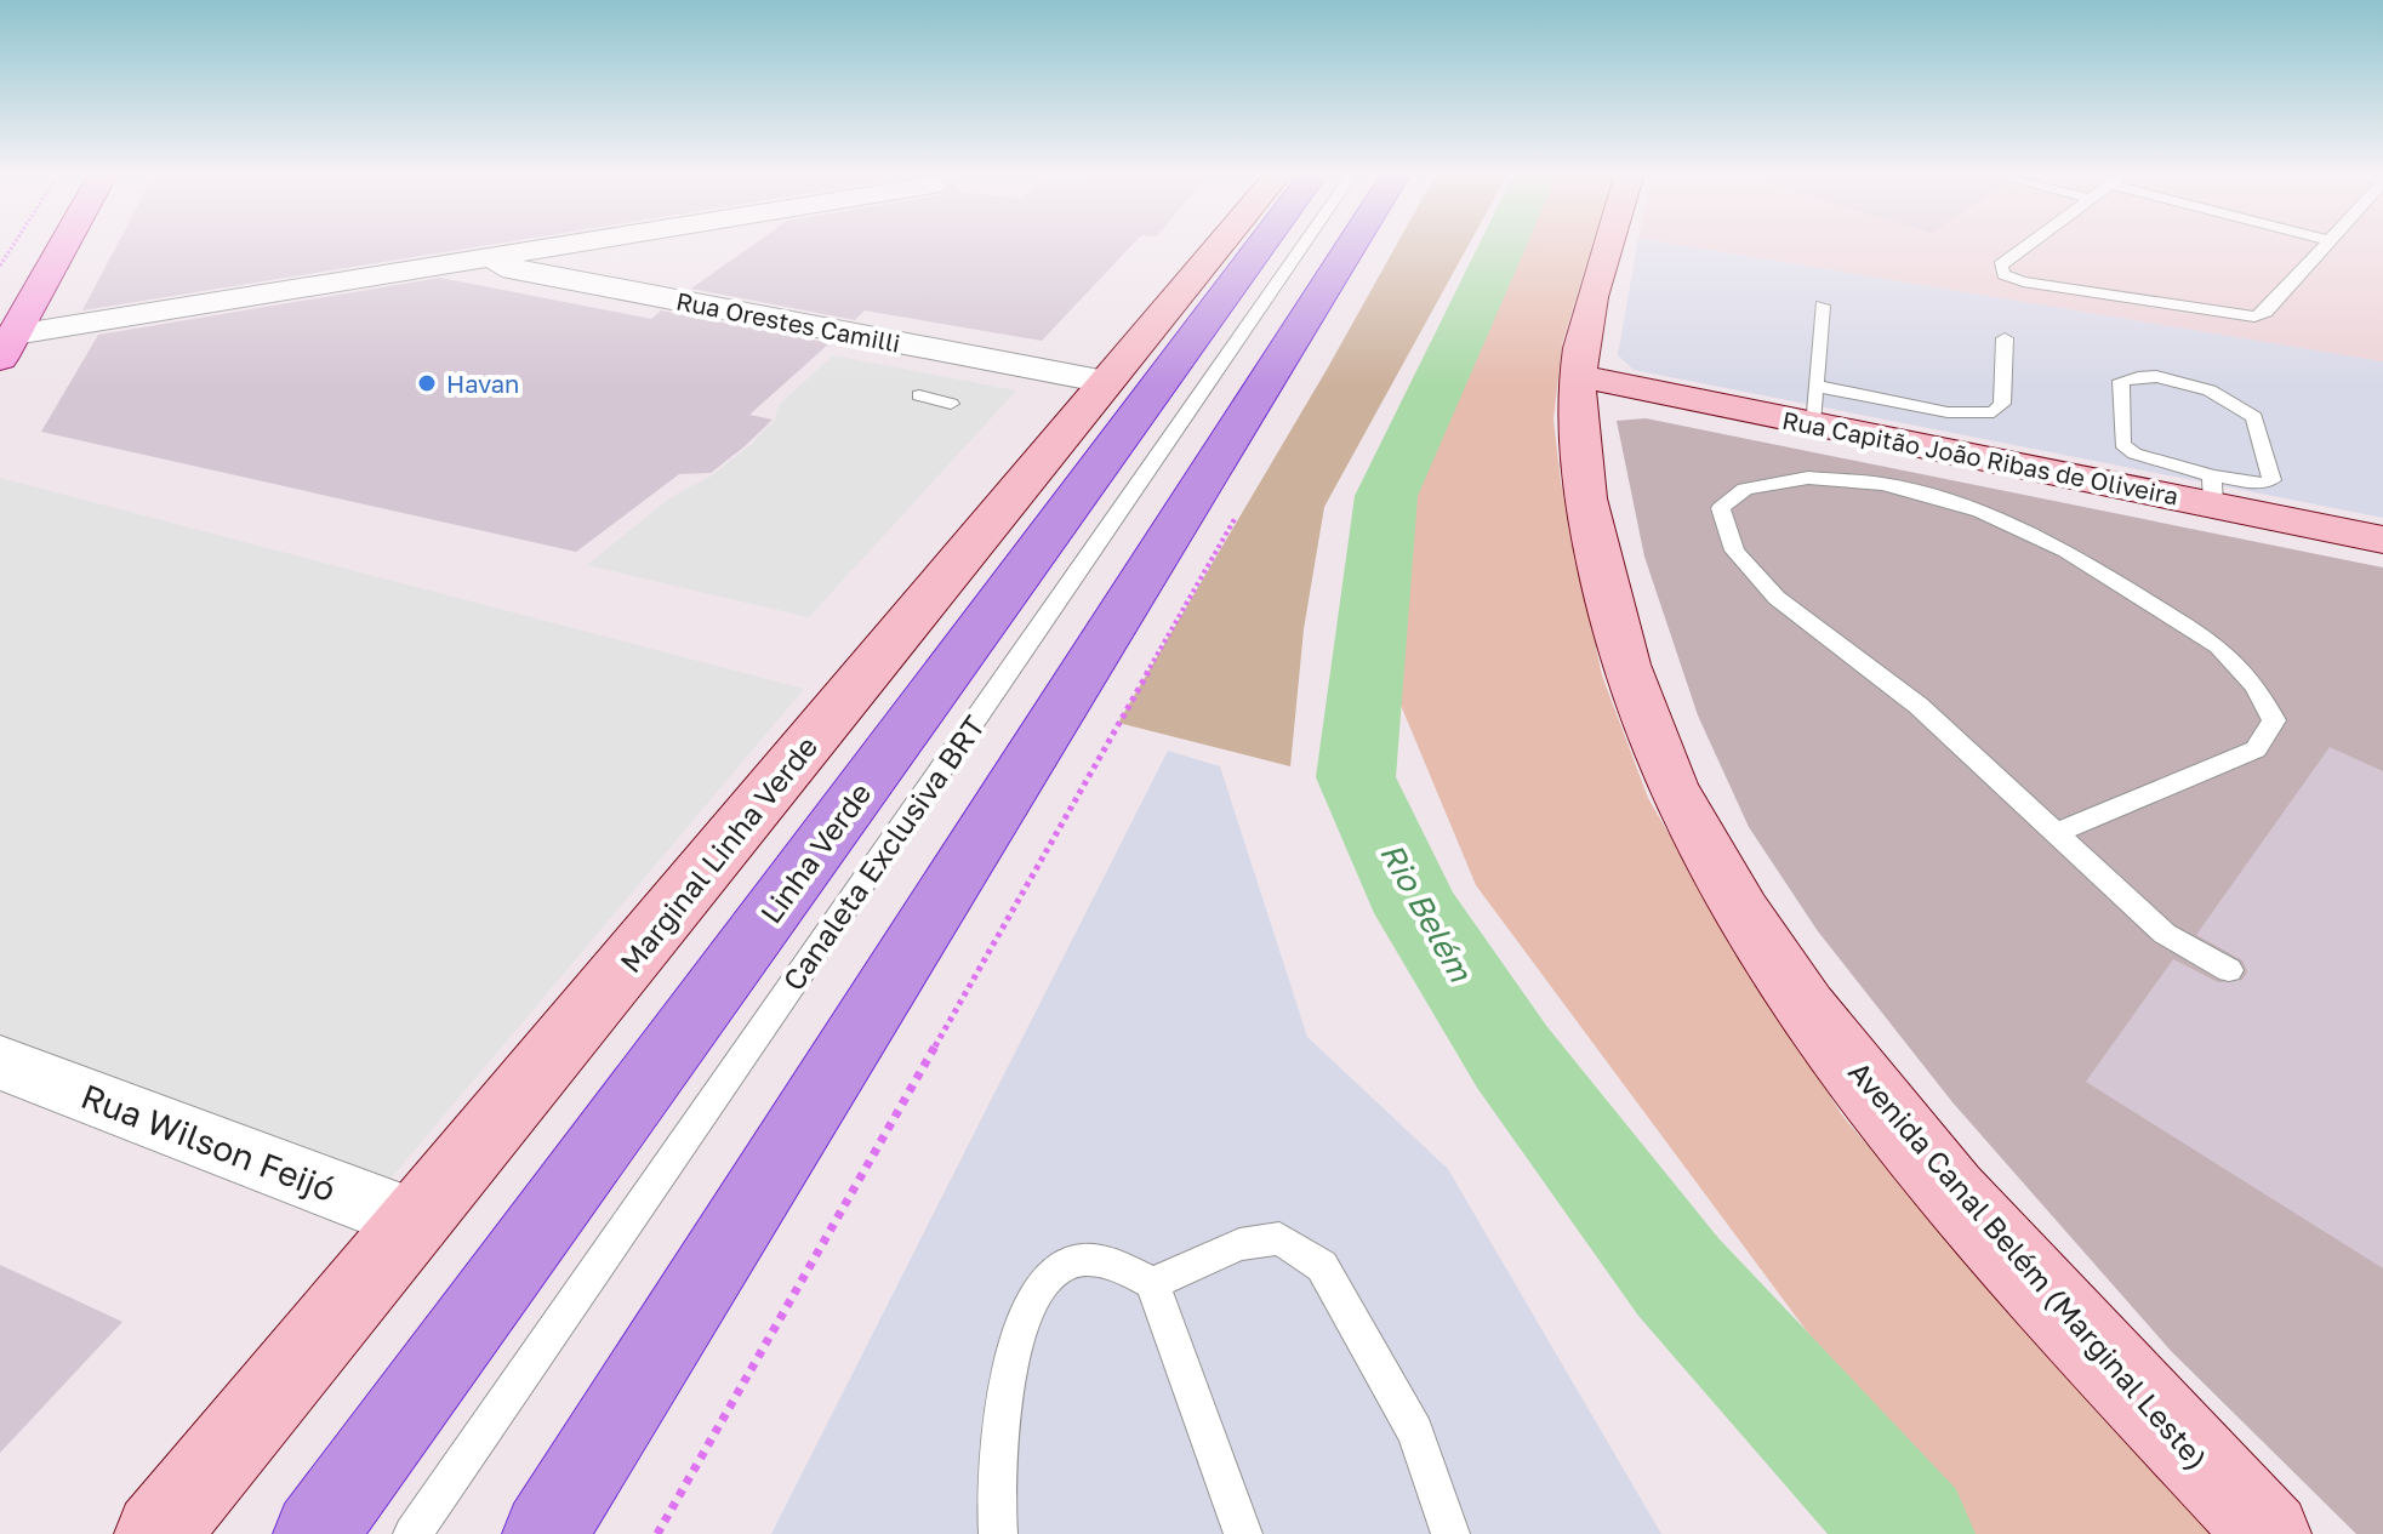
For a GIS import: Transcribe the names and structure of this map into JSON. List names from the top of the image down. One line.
{"streets":{"highway":["Linha Verde"],"street":["Rua Orestes Camilli","Rua Capitão João Ribas de Oliveira","Marginal Linha Verde","Rua Wilson Feijó","Avenida Canal Belém (Marginal Leste)"],"lane":["Canaleta Exclusiva BRT"]},"crossings":[["Rua Orestes Camilli","Marginal Linha Verde"],["Rua Capitão João Ribas de Oliveira","Avenida Canal Belém (Marginal Leste)"],["Marginal Linha Verde","Rua Wilson Feijó"]],"water":["Rio Belém"],"places":["Havan"]}
